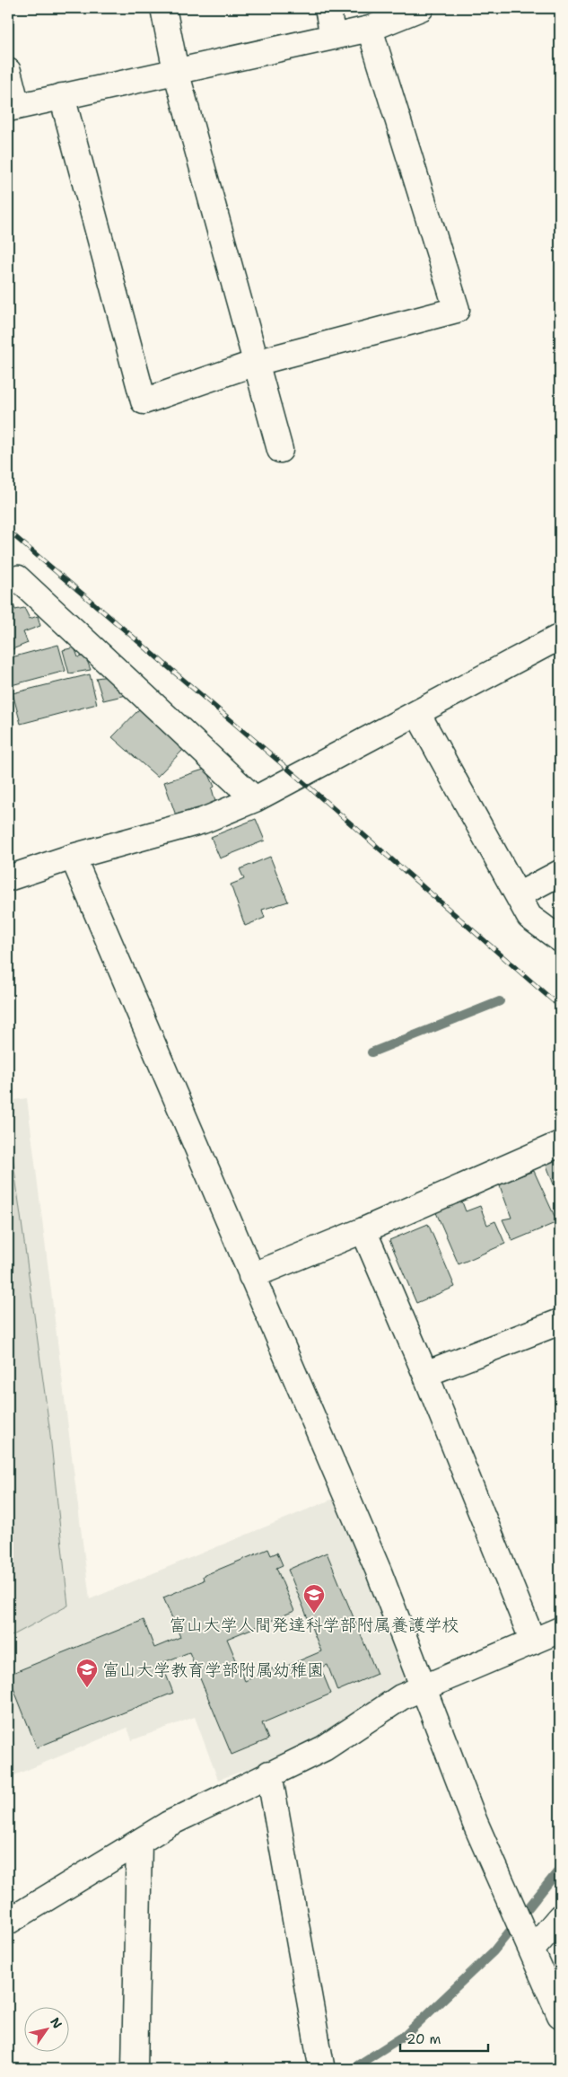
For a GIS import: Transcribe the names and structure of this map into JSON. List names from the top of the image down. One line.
{"places":{"school or university":["富山大学人間発達科学部附属養護学校","富山大学教育学部附属幼稚園"]},"scale_bar":"20 m","north":"top right"}
